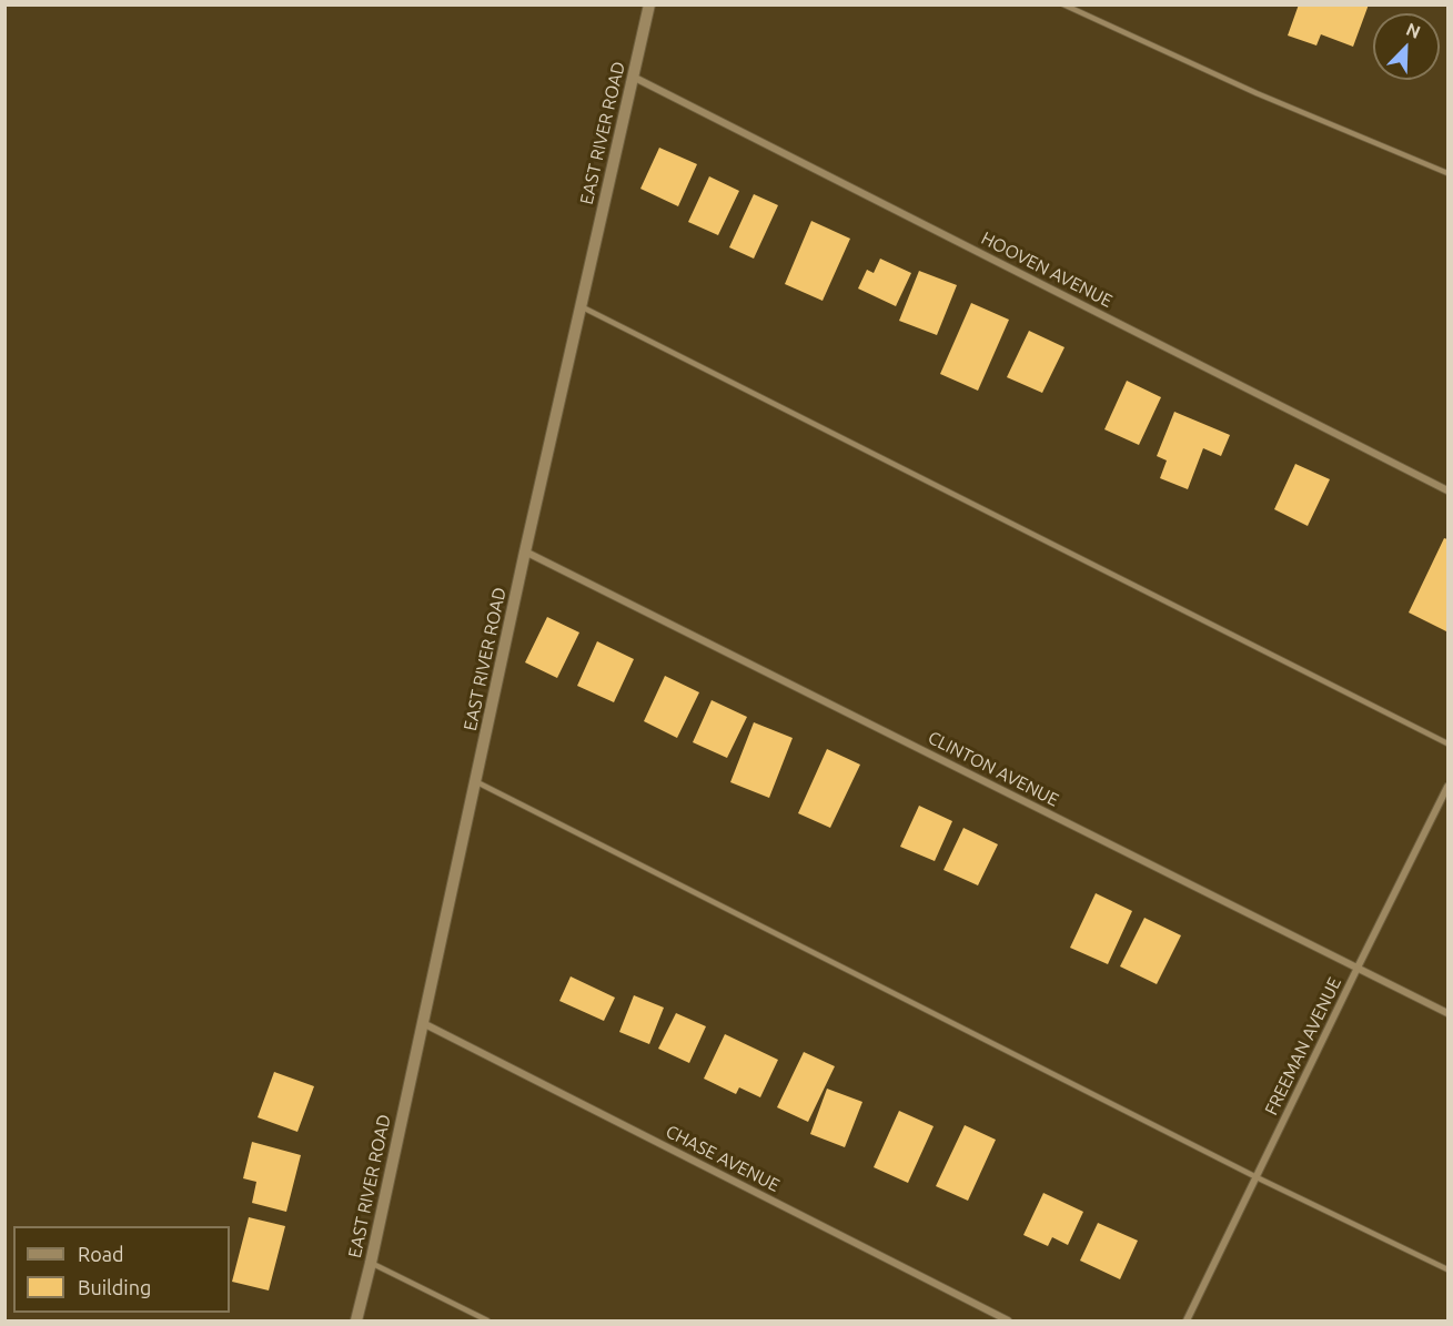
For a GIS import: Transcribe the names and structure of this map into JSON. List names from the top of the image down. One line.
{"streets":{"street":["EAST RIVER ROAD","HOOVEN AVENUE","CLINTON AVENUE","FREEMAN AVENUE","CHASE AVENUE"]},"crossings":[["EAST RIVER ROAD","HOOVEN AVENUE"],["EAST RIVER ROAD","CLINTON AVENUE"],["EAST RIVER ROAD","CHASE AVENUE"],["CLINTON AVENUE","FREEMAN AVENUE"]],"legend":["Road","Building"],"north":"top right"}
